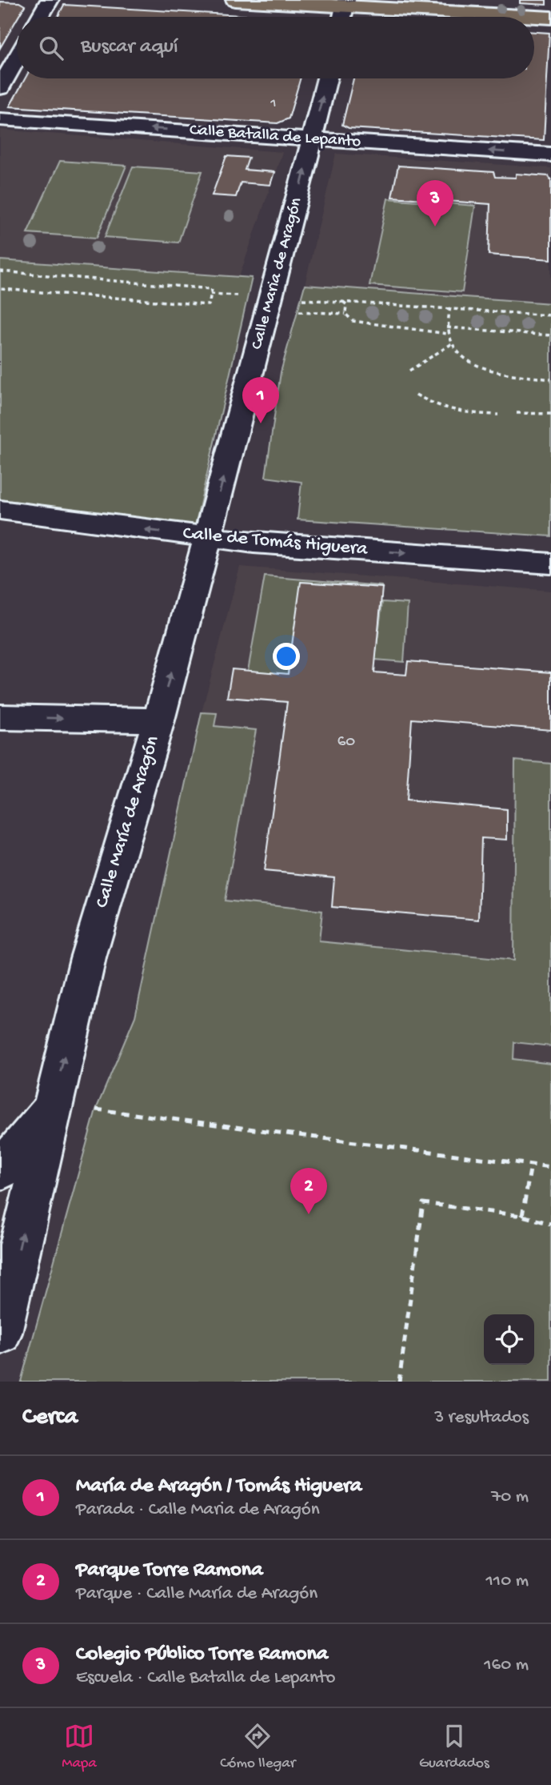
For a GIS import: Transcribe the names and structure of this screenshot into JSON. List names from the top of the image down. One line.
{"streets":{"street":["Calle Batalla de Lepanto","Calle Maria de Aragón","Calle de Tomás Higuera","Calle María de Aragón"]},"crossings":[["Calle Batalla de Lepanto","Calle Maria de Aragón"],["Calle Maria de Aragón","Calle de Tomás Higuera"],["Calle Maria de Aragón","Calle María de Aragón"],["Calle de Tomás Higuera","Calle María de Aragón"]],"one_way":["Calle Batalla de Lepanto","Calle Maria de Aragón","Calle María de Aragón"],"house_numbers":["1","60"],"page":{"search":"Buscar aquí","pins":["3","1","2"],"heading":["Cerca","3 resultados"],"list":[{"mark":"1","name":"María de Aragón / Tomás Higuera","note":"Parada · Calle Maria de Aragón","value":"70 m"},{"mark":"2","name":"Parque Torre Ramona","note":"Parque · Calle María de Aragón","value":"110 m"},{"mark":"3","name":"Colegio Público Torre Ramona","note":"Escuela · Calle Batalla de Lepanto","value":"160 m"}],"nav":["Mapa","Cómo llegar","Guardados"]}}
